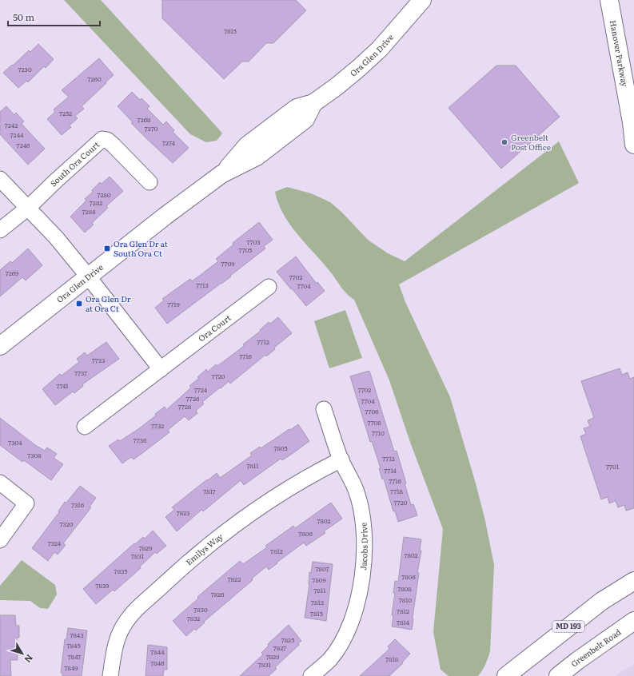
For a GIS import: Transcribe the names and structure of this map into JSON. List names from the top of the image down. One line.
{"streets":{"street":["Hanover Parkway","Ora Glen Drive","South Ora Court","Ora Court","Jacobs Drive","Emilys Way","MD 193","Greenbelt Road"]},"crossings":[["Jacobs Drive","Emilys Way"]],"places":{"other":["Greenbelt Post Office"],"transit":["Ora Glen Dr at South Ora Ct","Ora Glen Dr at Ora Ct"]},"house_numbers":["7615","7230","7260","7252","7268","7242","7270","7244","7274","7246","7280","7282","7284","7703","7705","7709","7269","7702","7713","7704","7719","7712","7716","7733","7737","7720","7741","7724","7702","7726","7704","7728","7706","7708","7732","7710","7736","7304","7805","7308","7712","7811","7701","7714","7716","7817","7718","7720","7316","7823","7802","7320","7806","7324","7829","7812","7802","7831","7807","7835","7806","7822","7809","7839","7808","7811","7826","7810","7813","7830","7812","7815","7832","7814","7843","7825","7845","7827","7844","7847","7829","7818","7846","7831","7849"],"scale_bar":"50 m","north":"bottom right"}
